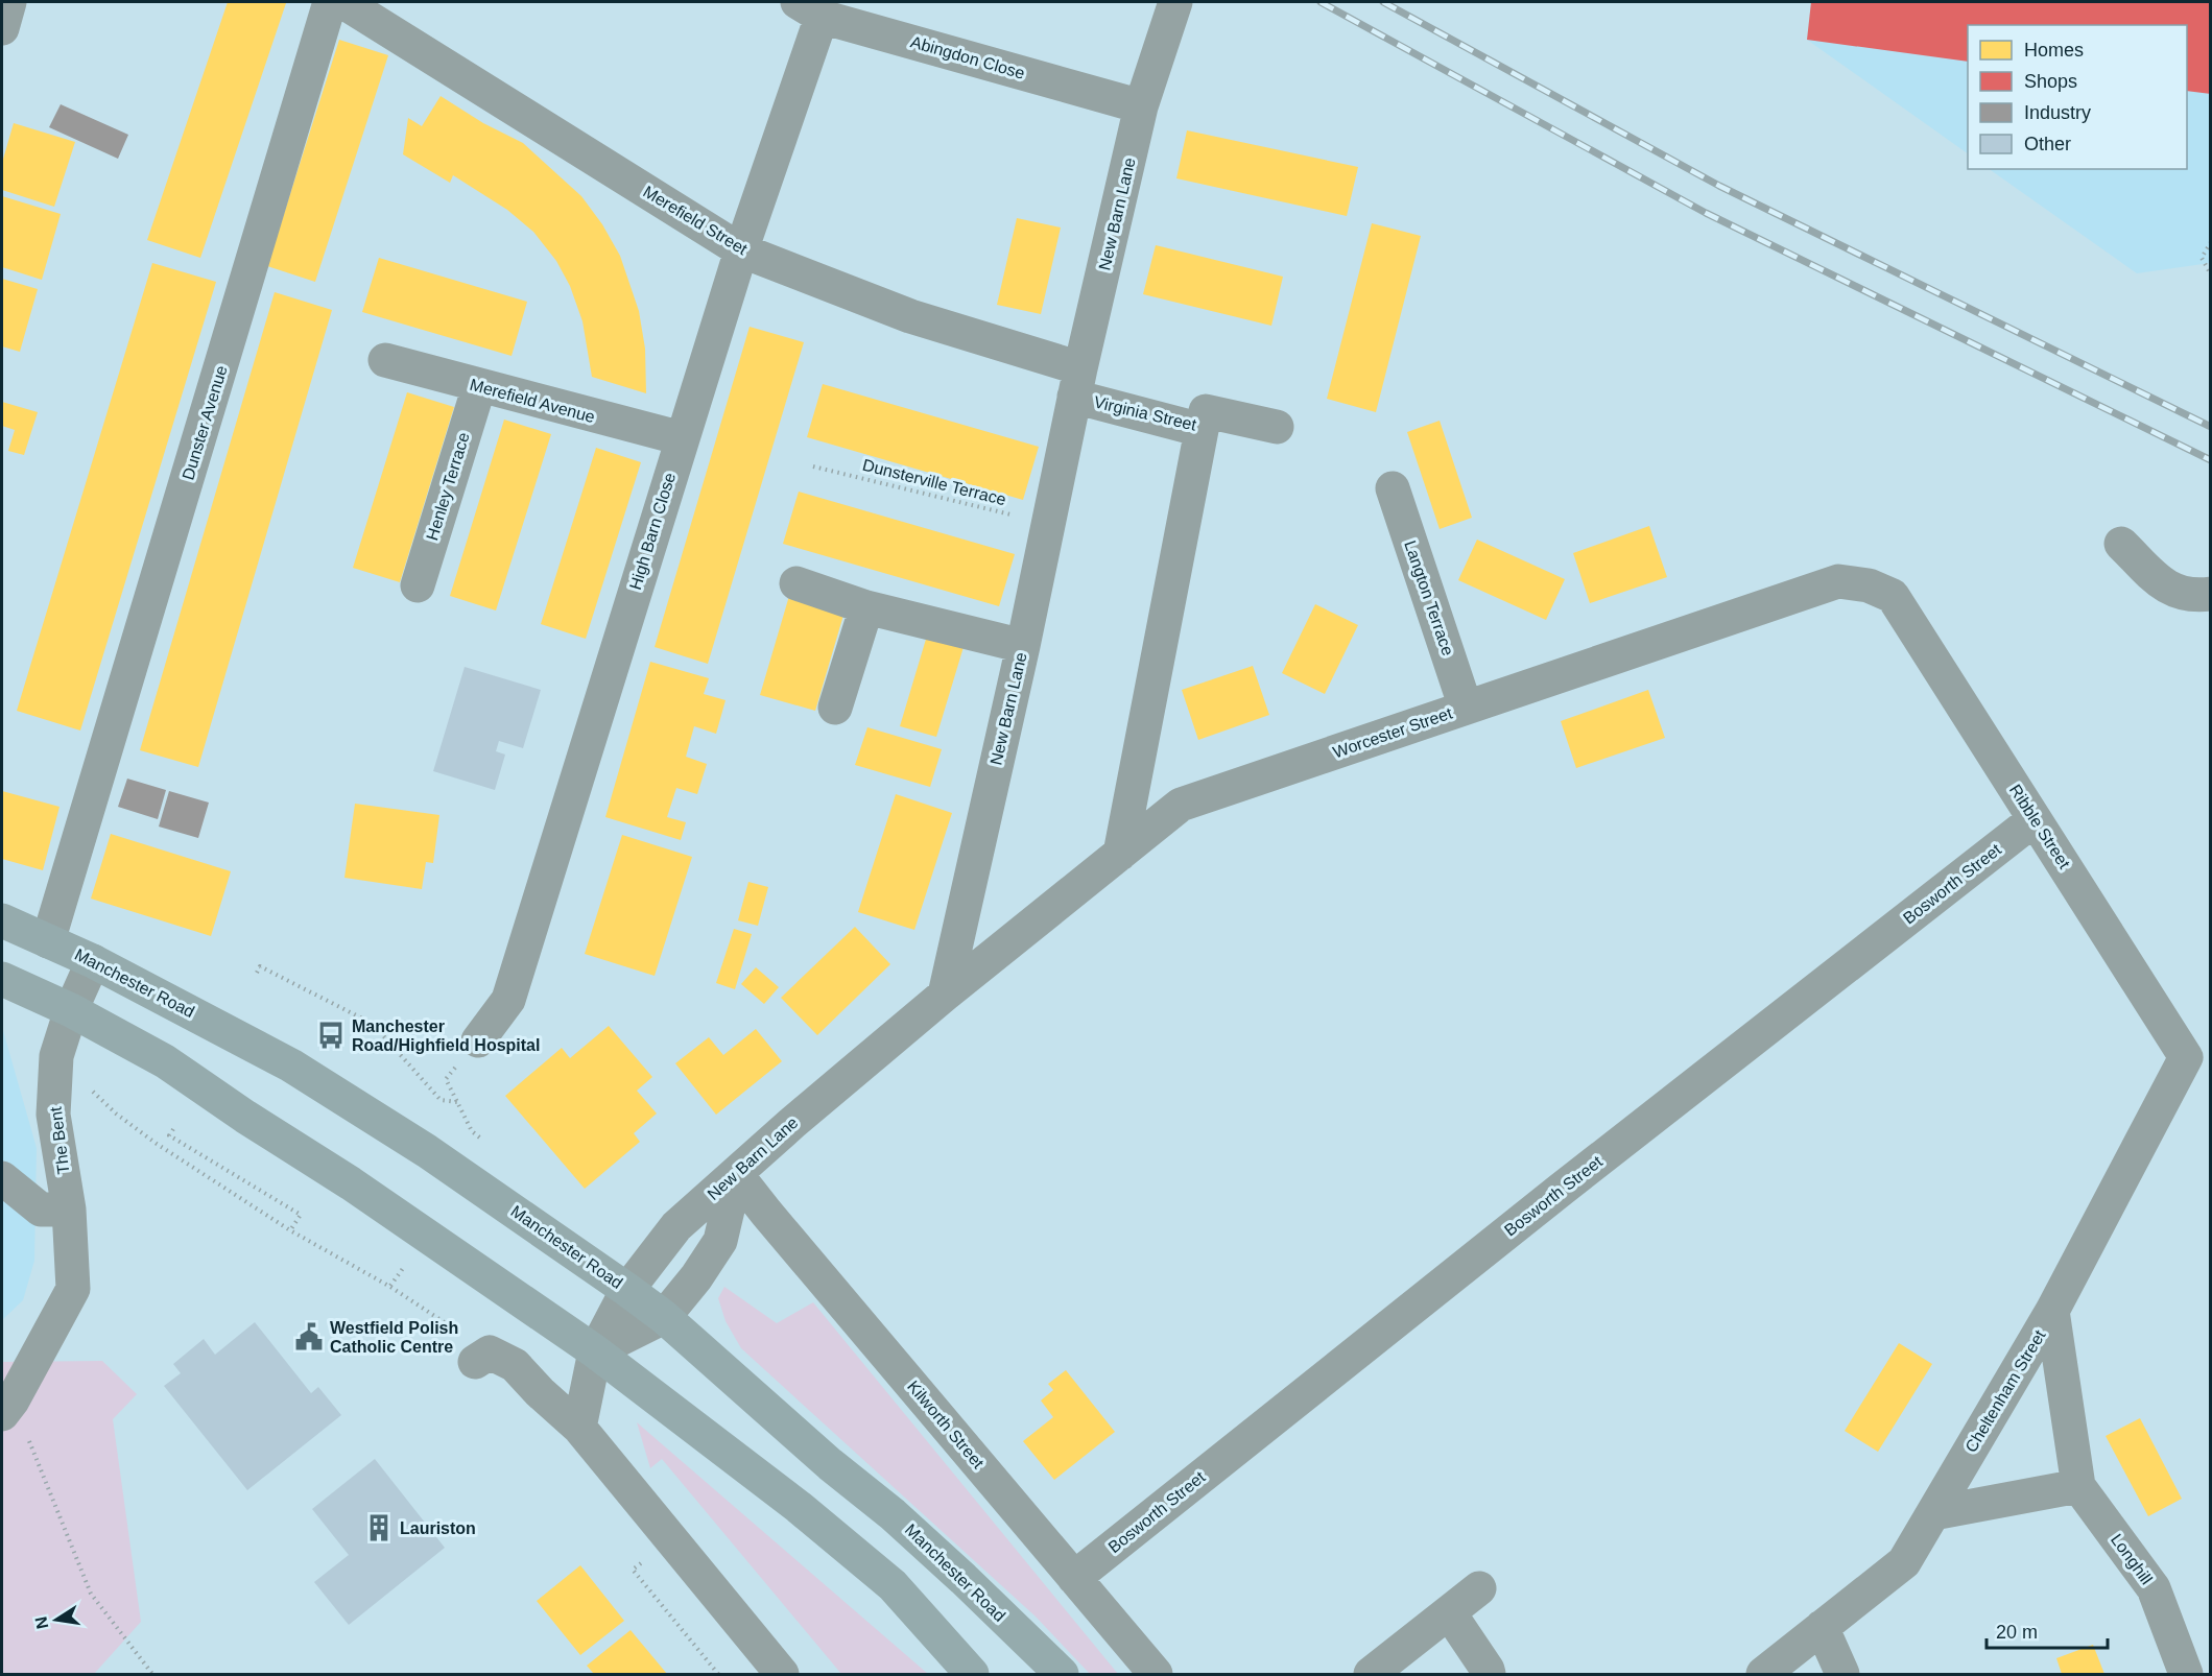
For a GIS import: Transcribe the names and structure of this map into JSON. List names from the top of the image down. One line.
{"streets":{"highway":["Manchester Road"],"street":["Abingdon Close","New Barn Lane","Merefield Street","Merefield Avenue","Virginia Street","Dunster Avenue","Henley Terrace","High Barn Close","Langton Terrace","Worcester Street","Ribble Street","Bosworth Street","The Bent","Cheltenham Street","Kilworth Street","Longhill"],"path":["Dunsterville Terrace"]},"crossings":[["Abingdon Close","New Barn Lane"],["Abingdon Close","High Barn Close"],["New Barn Lane","Merefield Street"],["New Barn Lane","Virginia Street"],["New Barn Lane","Dunsterville Terrace"],["New Barn Lane","Worcester Street"],["New Barn Lane","Manchester Road"],["New Barn Lane","Kilworth Street"],["Merefield Street","Virginia Street"],["Merefield Street","High Barn Close"],["Merefield Avenue","Henley Terrace"],["Merefield Avenue","High Barn Close"],["Dunster Avenue","Manchester Road"],["Langton Terrace","Worcester Street"],["Worcester Street","Ribble Street"],["Ribble Street","Bosworth Street"],["Ribble Street","Cheltenham Street"],["Bosworth Street","Kilworth Street"],["Manchester Road","The Bent"]],"places":{"bus stop":["Manchester Road/Highfield Hospital"],"public building":["Westfield Polish Catholic Centre"],"building":["Lauriston"]},"legend":["Homes","Shops","Industry","Other"],"scale_bar":"20 m","north":"left"}
